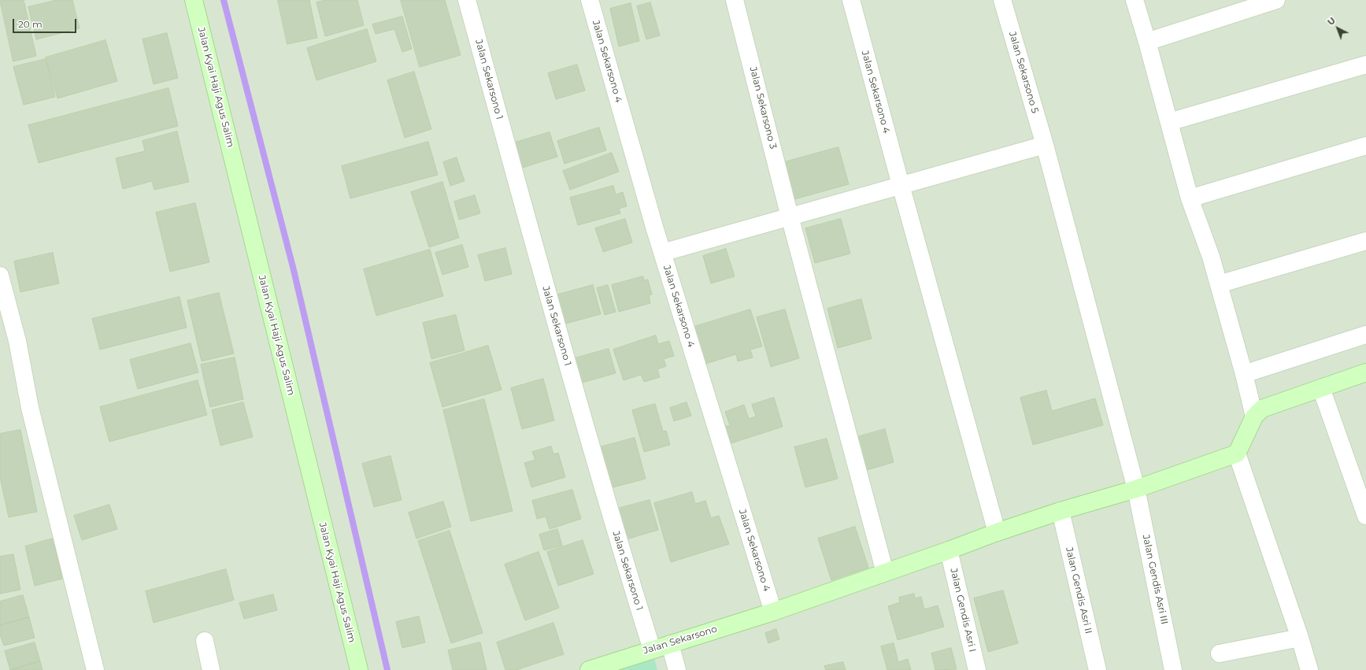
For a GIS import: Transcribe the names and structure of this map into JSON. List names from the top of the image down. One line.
{"streets":{"street":["Jalan Sekarsono 4","Jalan Sekarsono 5","Jalan Sekarsono 1","Jalan Kyai Haji Agus Salim","Jalan Sekarsono 3","Jalan Gendis Asri III","Jalan Gendis Asri II","Jalan Gendis Asri I","Jalan Sekarsono"]},"crossings":[["Jalan Sekarsono 4","Jalan Sekarsono"],["Jalan Sekarsono 5","Jalan Gendis Asri III"],["Jalan Sekarsono 5","Jalan Sekarsono"],["Jalan Sekarsono 1","Jalan Sekarsono"],["Jalan Sekarsono 3","Jalan Sekarsono"],["Jalan Gendis Asri III","Jalan Sekarsono"],["Jalan Gendis Asri II","Jalan Sekarsono"],["Jalan Gendis Asri I","Jalan Sekarsono"]],"scale_bar":"20 m","north":"top left"}
